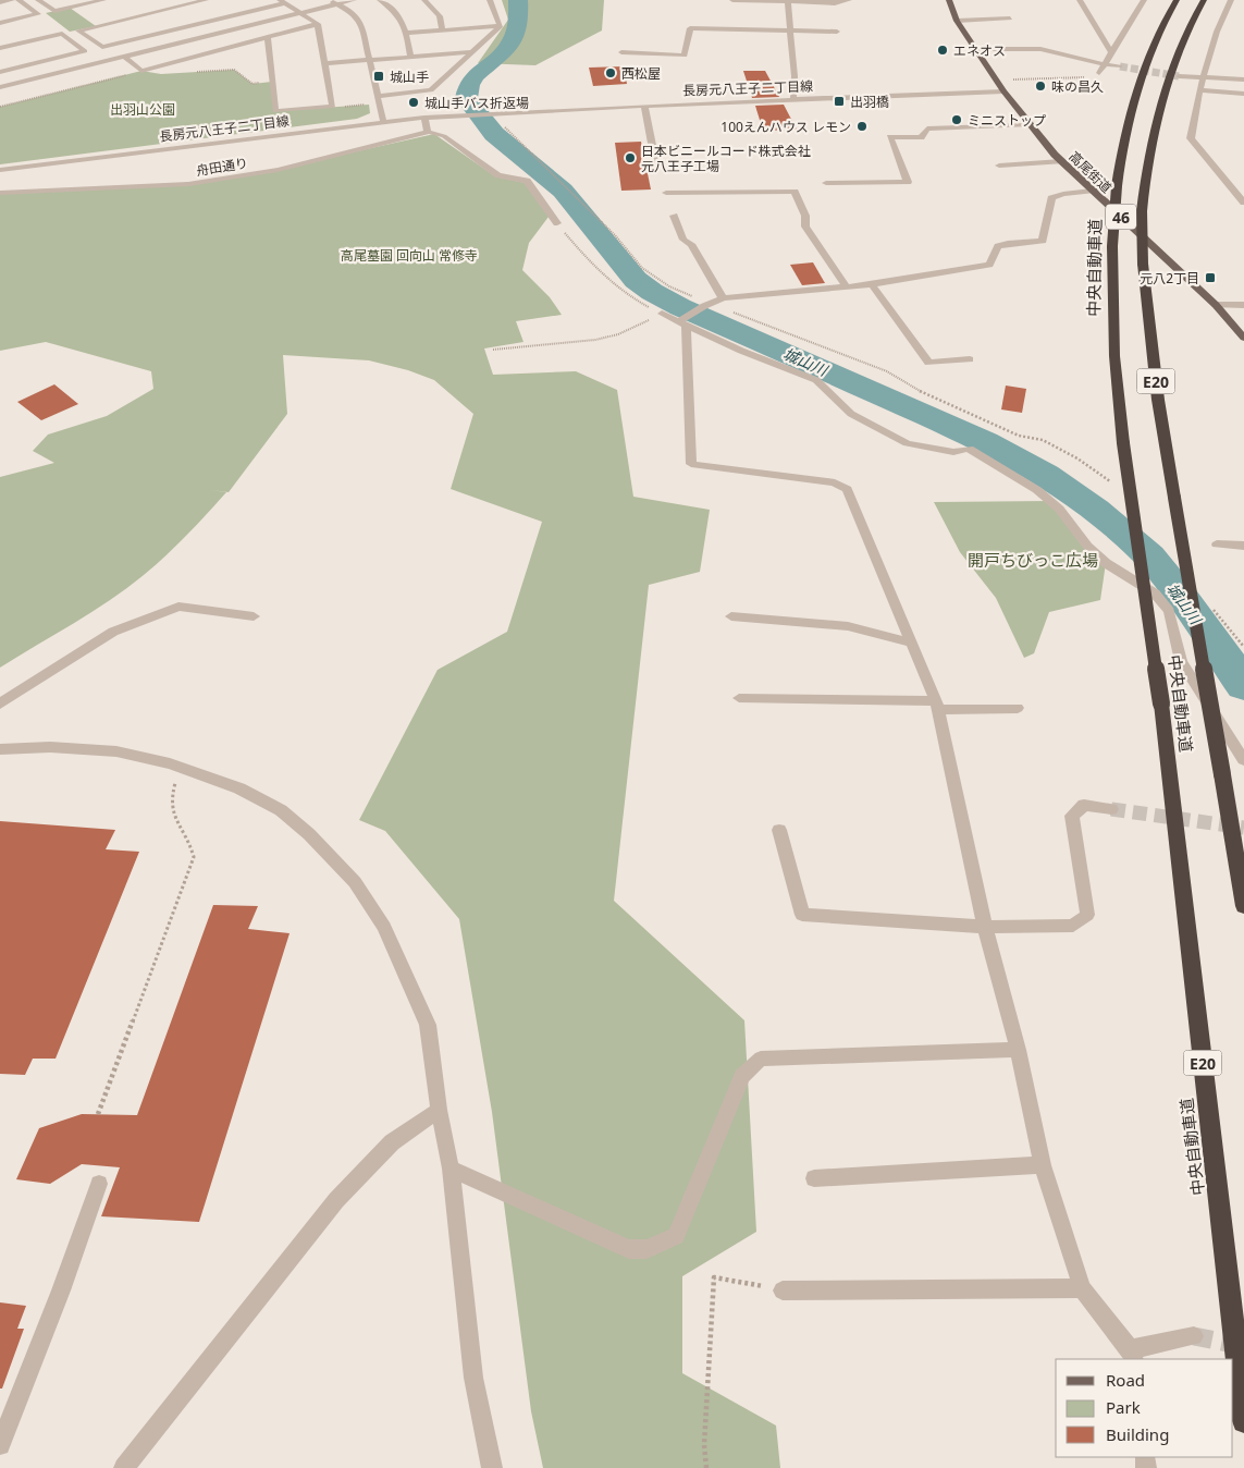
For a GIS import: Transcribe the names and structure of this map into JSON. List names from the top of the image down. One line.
{"streets":{"highway":["中央自動車道","E20"],"main road":["高尾街道","46"],"street":["長房元八王子二丁目線","舟田通り"]},"crossings":[["長房元八王子二丁目線","高尾街道"]],"water":["城山川"],"parks":["出羽山公園","高尾墓園 回向山 常修寺","開戸ちびっこ広場"],"places":{"other":["エネオス","西松屋","味の昌久","城山手バス折返場","ミニストップ","100えんハウス レモン","日本ビニールコード株式会社 元八王子工場"],"transit":["城山手","出羽橋","元八2丁目"]},"legend":["Road","Park","Building"]}
